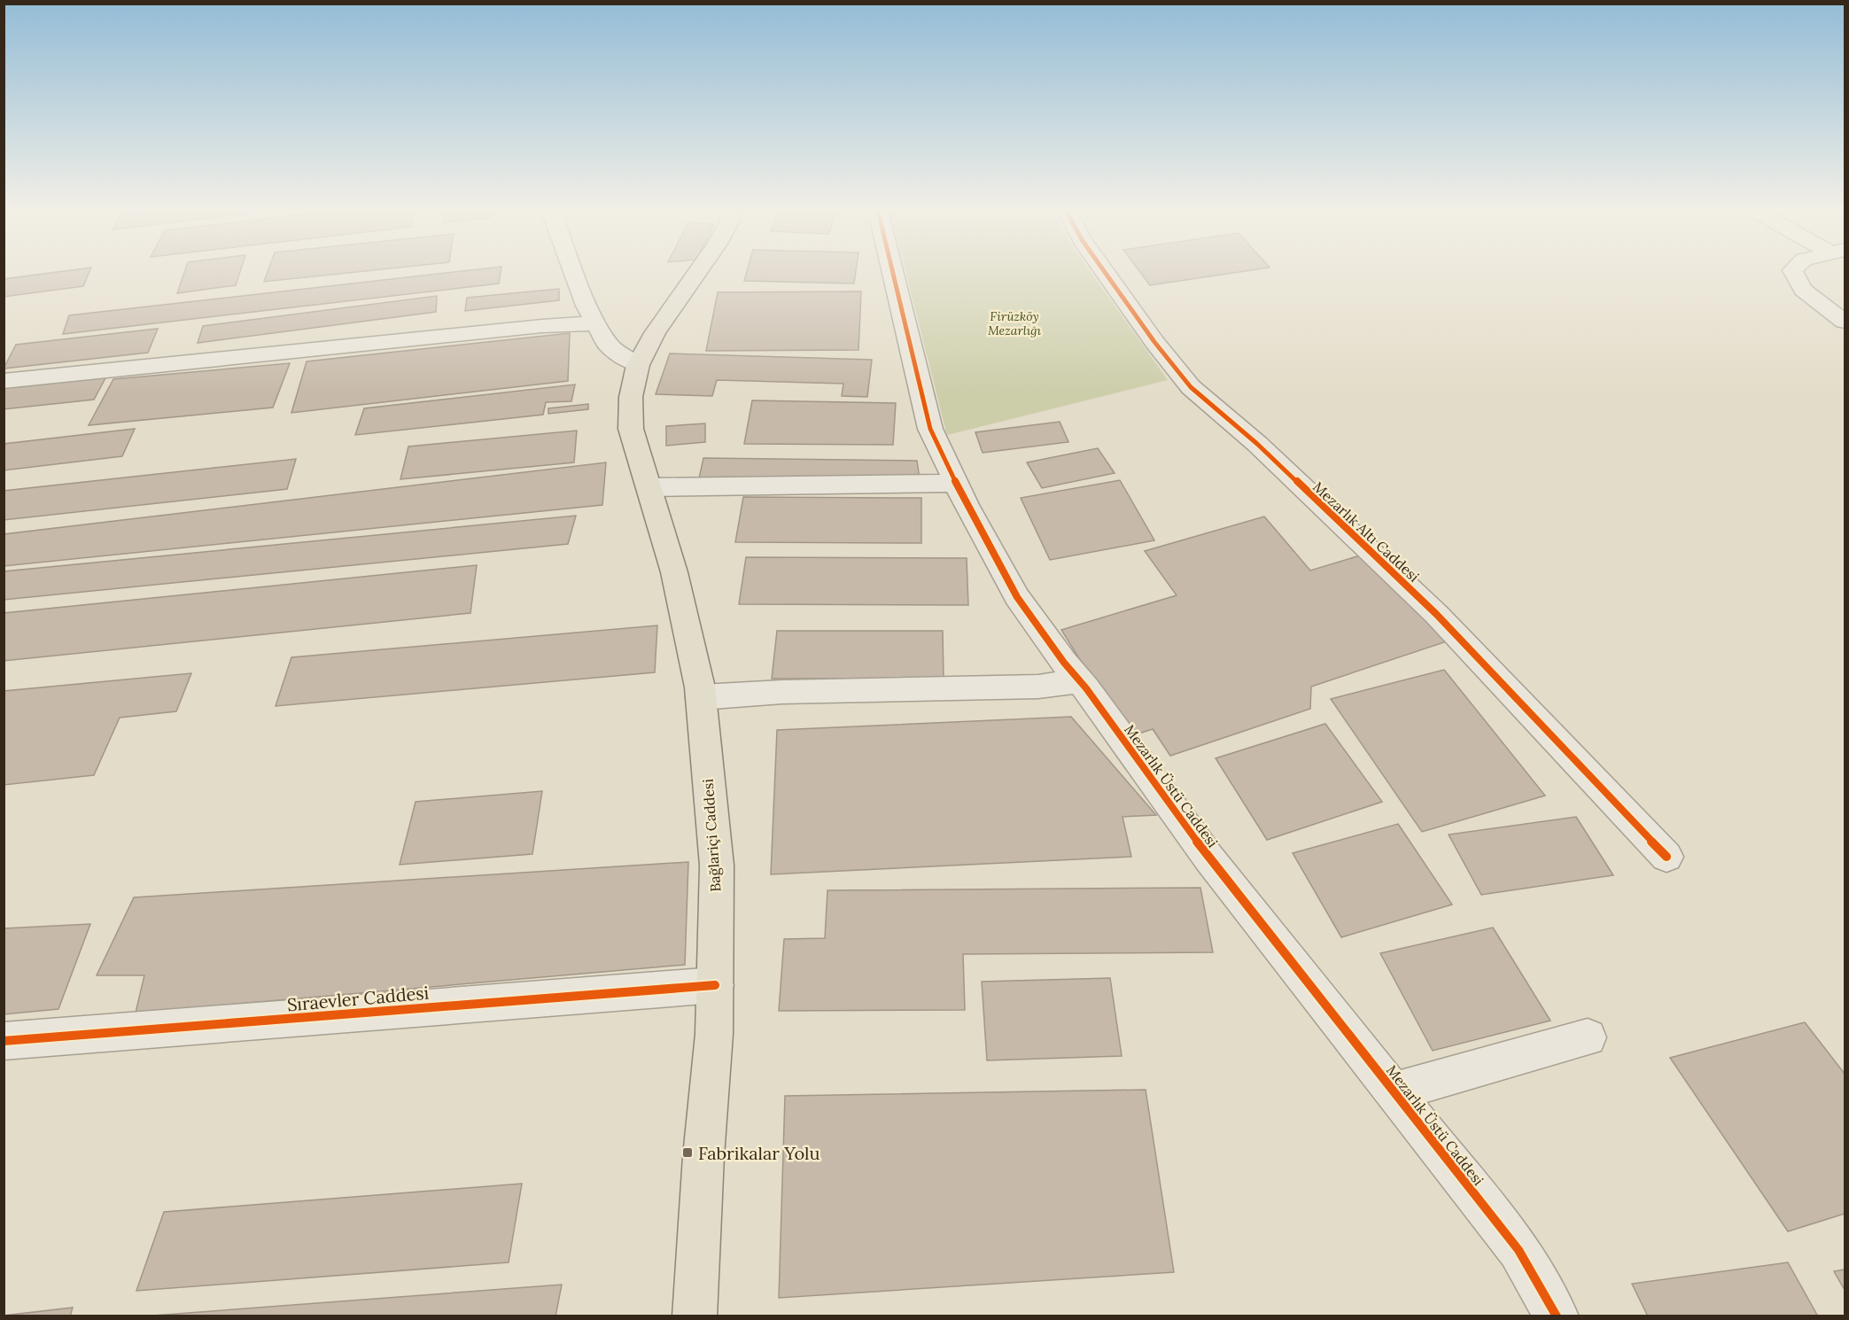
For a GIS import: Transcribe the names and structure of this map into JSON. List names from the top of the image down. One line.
{"streets":{"main road":["Bağlariçi Caddesi"],"street":["Mezarlık Altı Caddesi","Mezarlık Üstü Caddesi","Sıraevler Caddesi"]},"crossings":[["Bağlariçi Caddesi","Sıraevler Caddesi"]],"parks":["Firüzköy Mezarlığı"],"places":{"transit":["Fabrikalar Yolu"]}}
